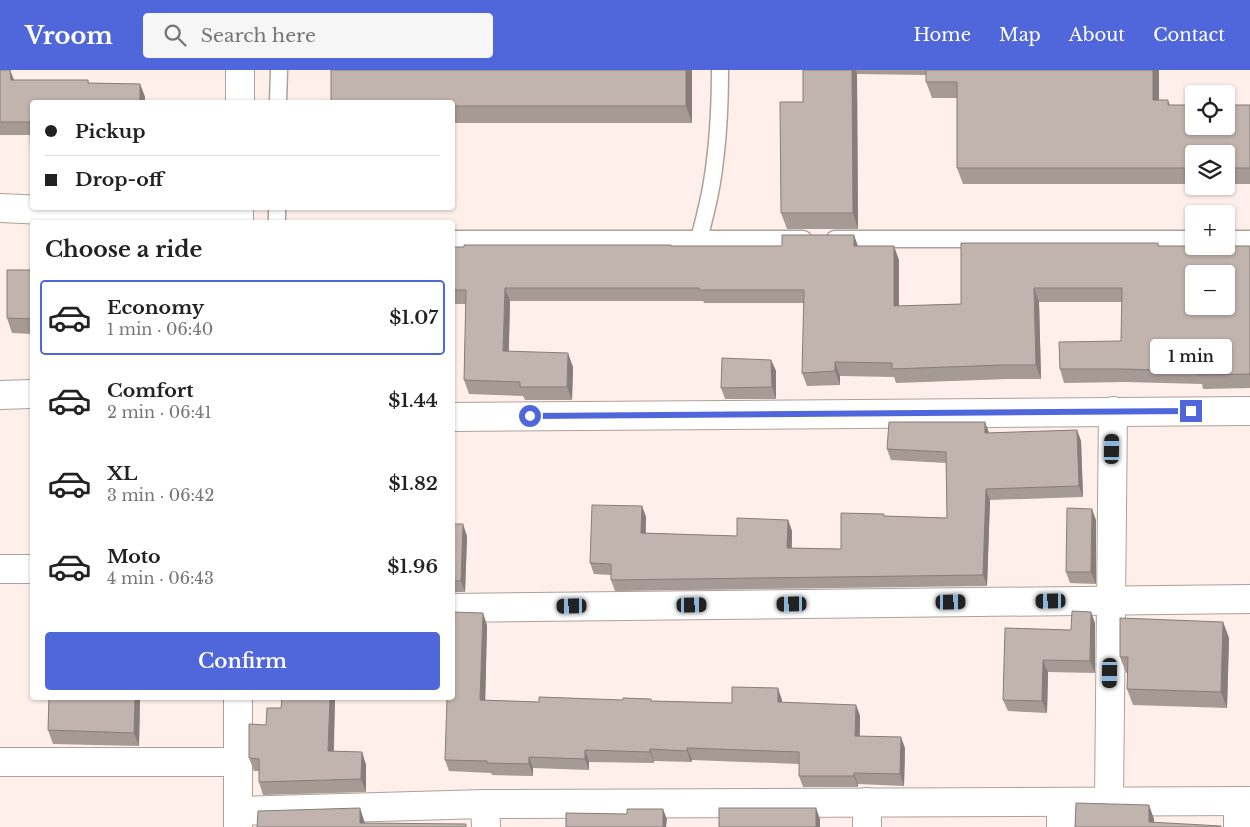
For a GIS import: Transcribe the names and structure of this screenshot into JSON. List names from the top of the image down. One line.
{"page":{"header":"Vroom","search":"Search here","nav":["Home","Map","About","Contact"],"map_buttons":["+","−"],"banner":["Pickup","Drop-off"],"heading":"Choose a ride","list":[{"name":"Economy","note":"1 min · 06:40","value":"$1.07"},{"name":"Comfort","note":"2 min · 06:41","value":"$1.44"},{"name":"XL","note":"3 min · 06:42","value":"$1.82"},{"name":"Moto","note":"4 min · 06:43","value":"$1.96"}],"bubble":"1 min","buttons":"Confirm"}}
